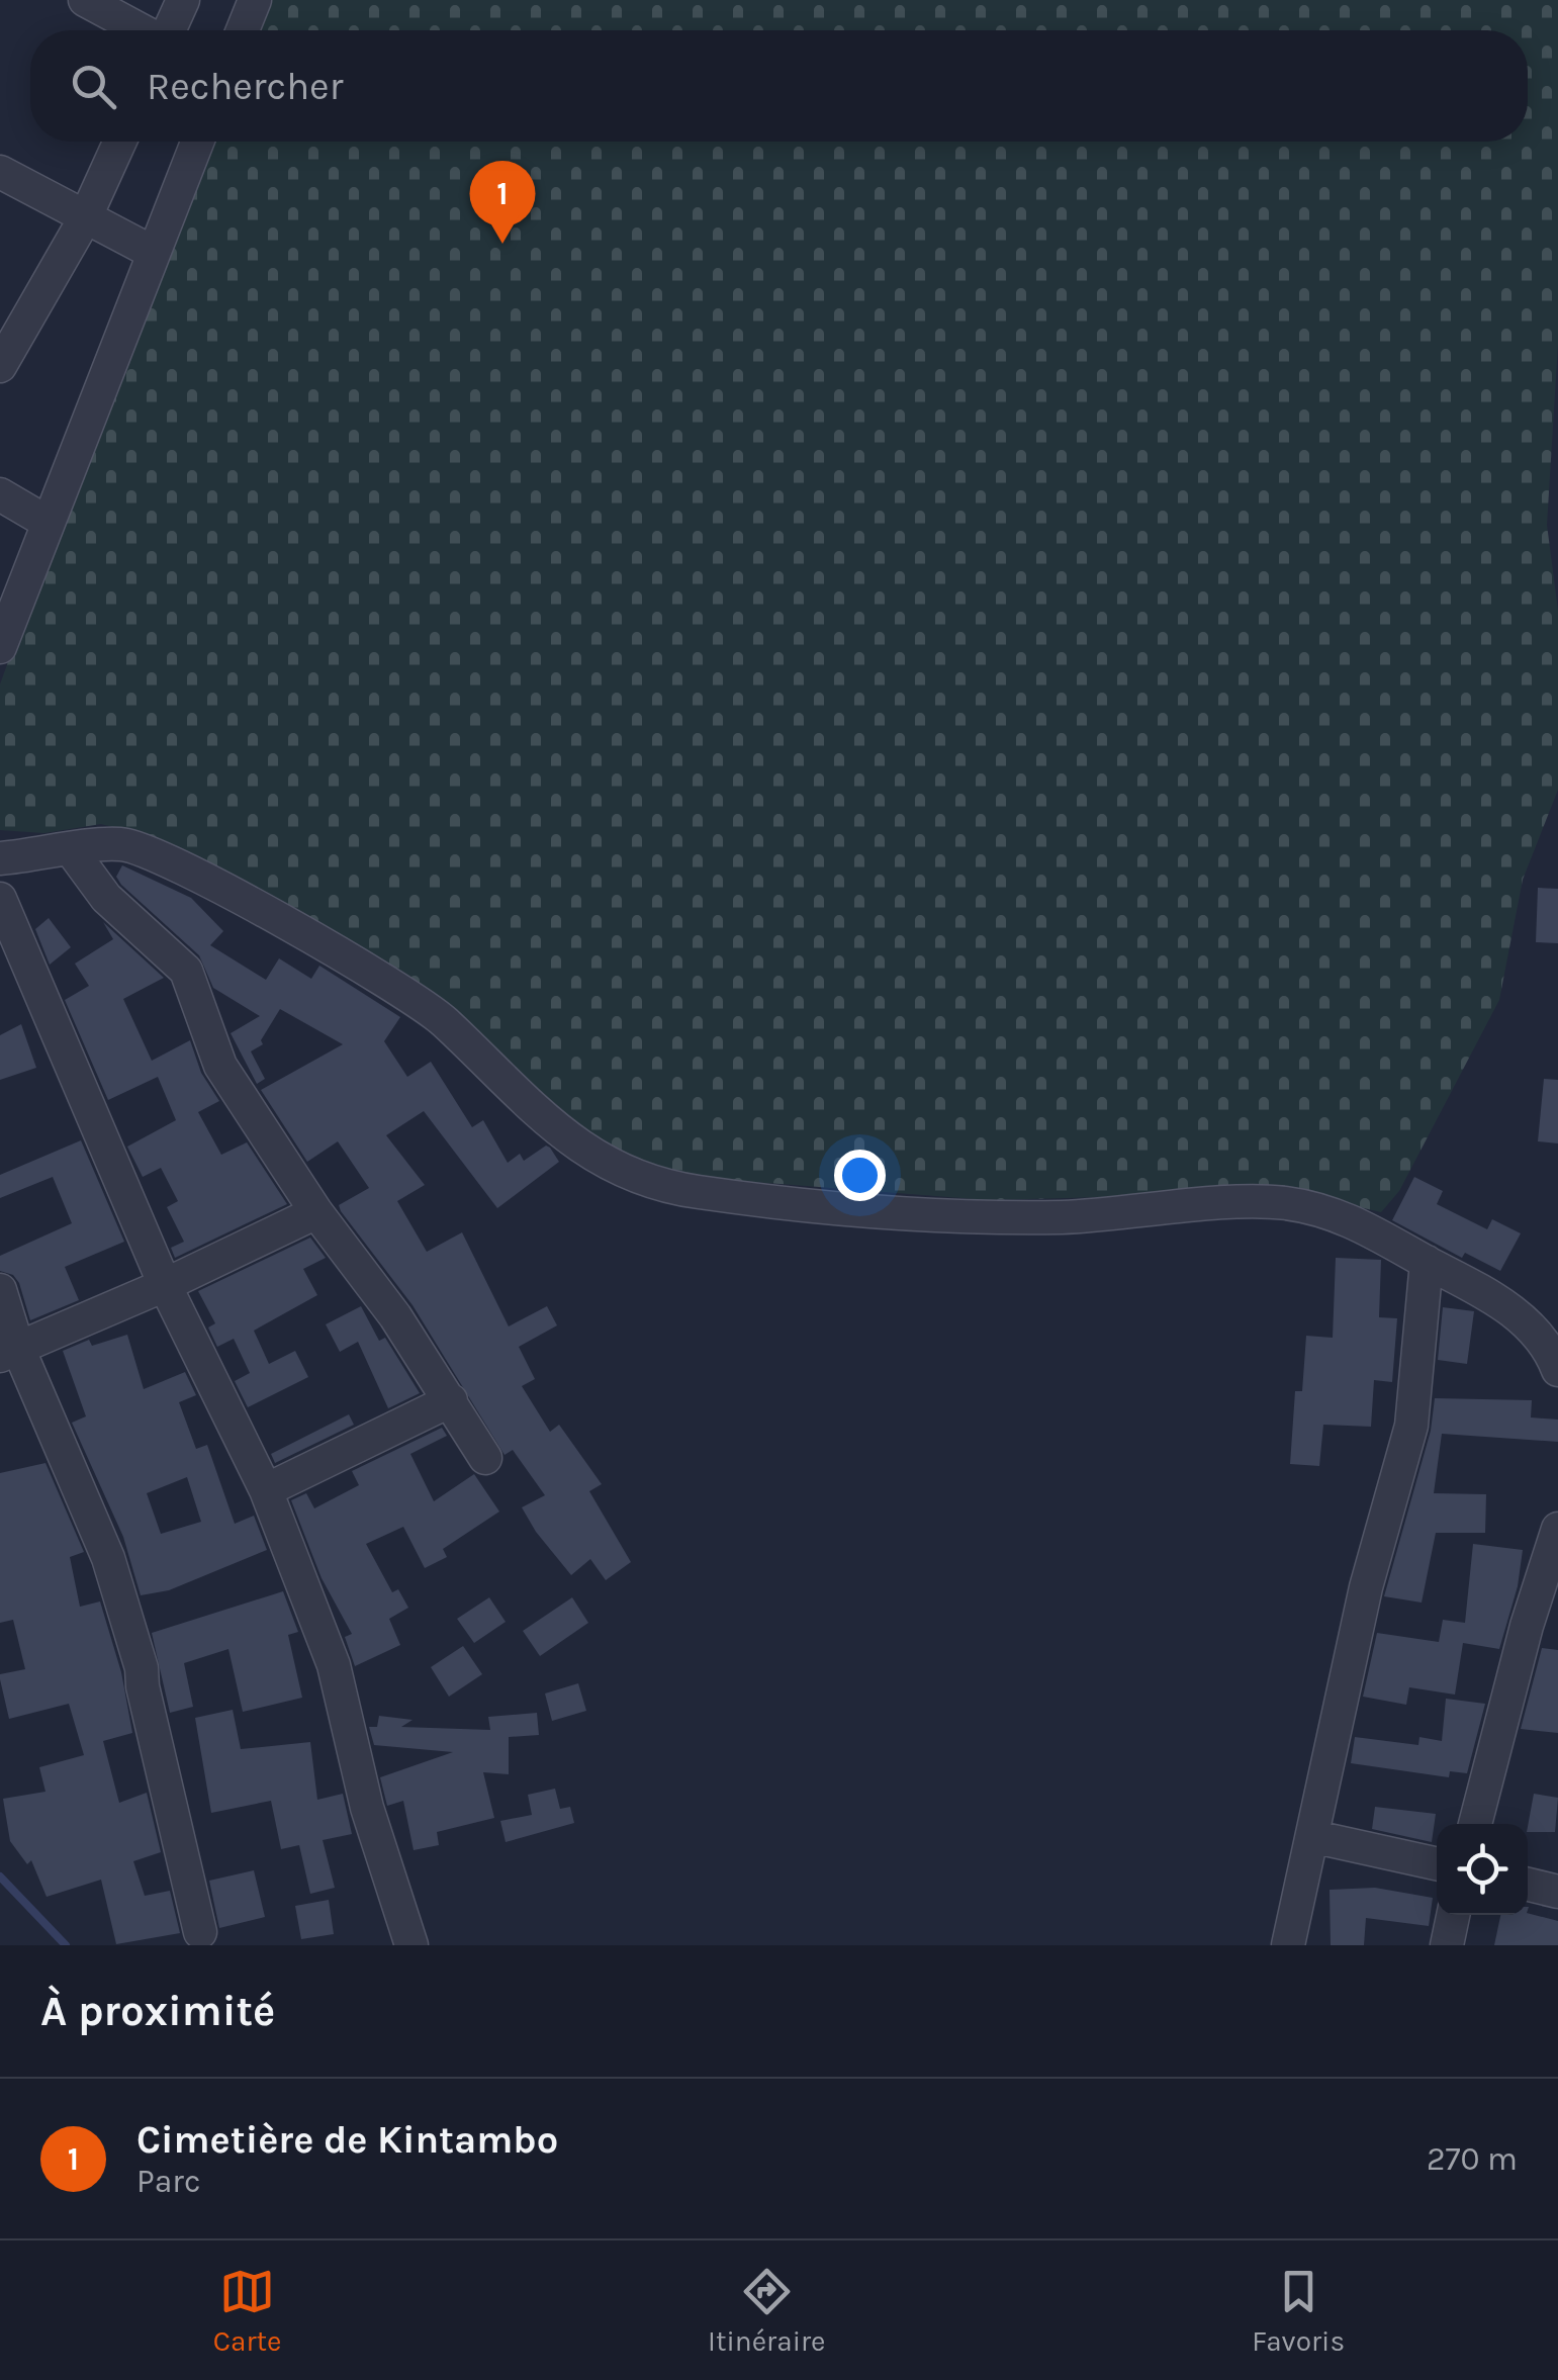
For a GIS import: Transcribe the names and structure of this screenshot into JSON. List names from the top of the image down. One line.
{"page":{"search":"Rechercher","pins":"1","heading":"À proximité","list":[{"mark":"1","name":"Cimetière de Kintambo","note":"Parc","value":"270 m"}],"nav":["Carte","Itinéraire","Favoris"]}}
